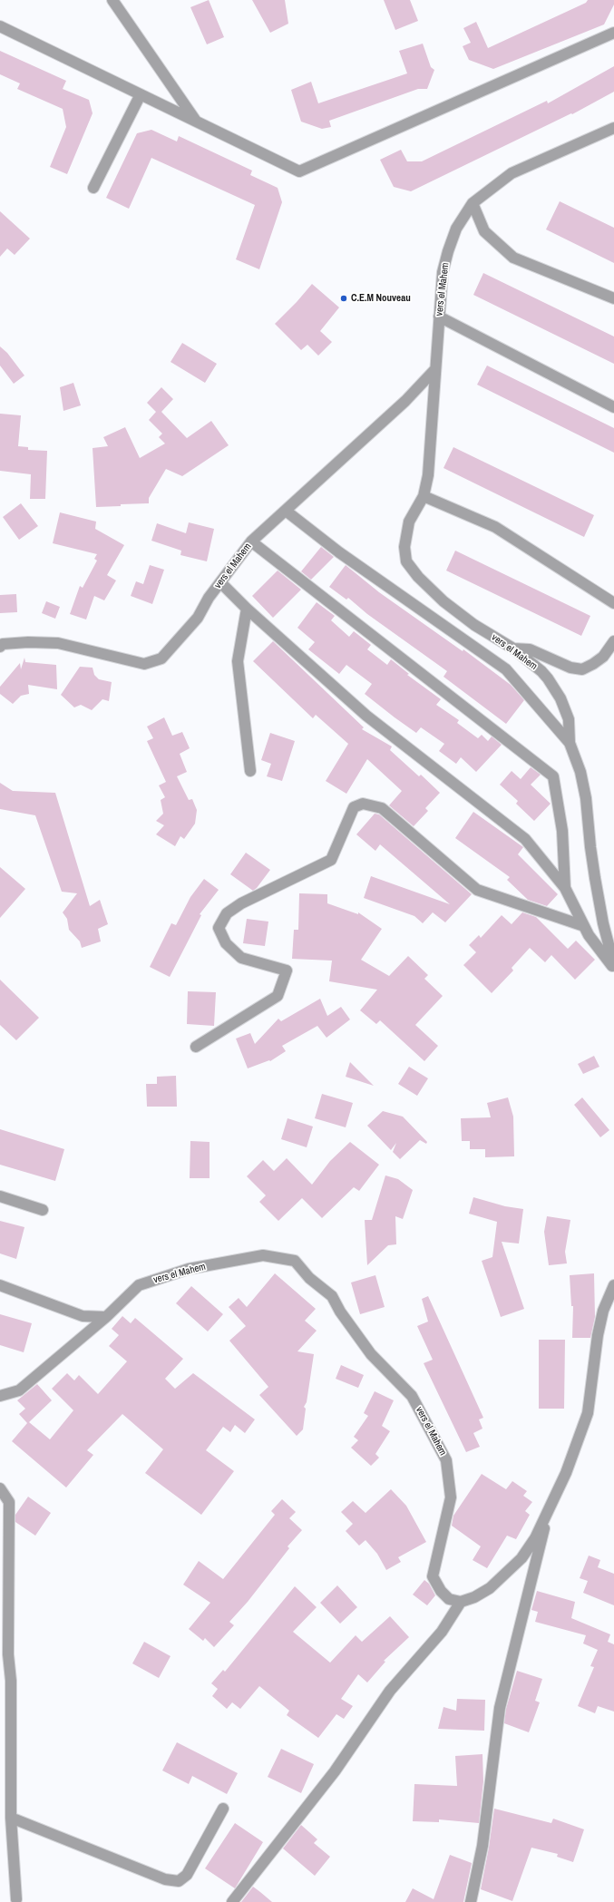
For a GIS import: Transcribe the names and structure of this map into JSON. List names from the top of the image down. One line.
{"streets":{"street":["vers el Mahem"]},"places":["C.E.M Nouveau"]}
